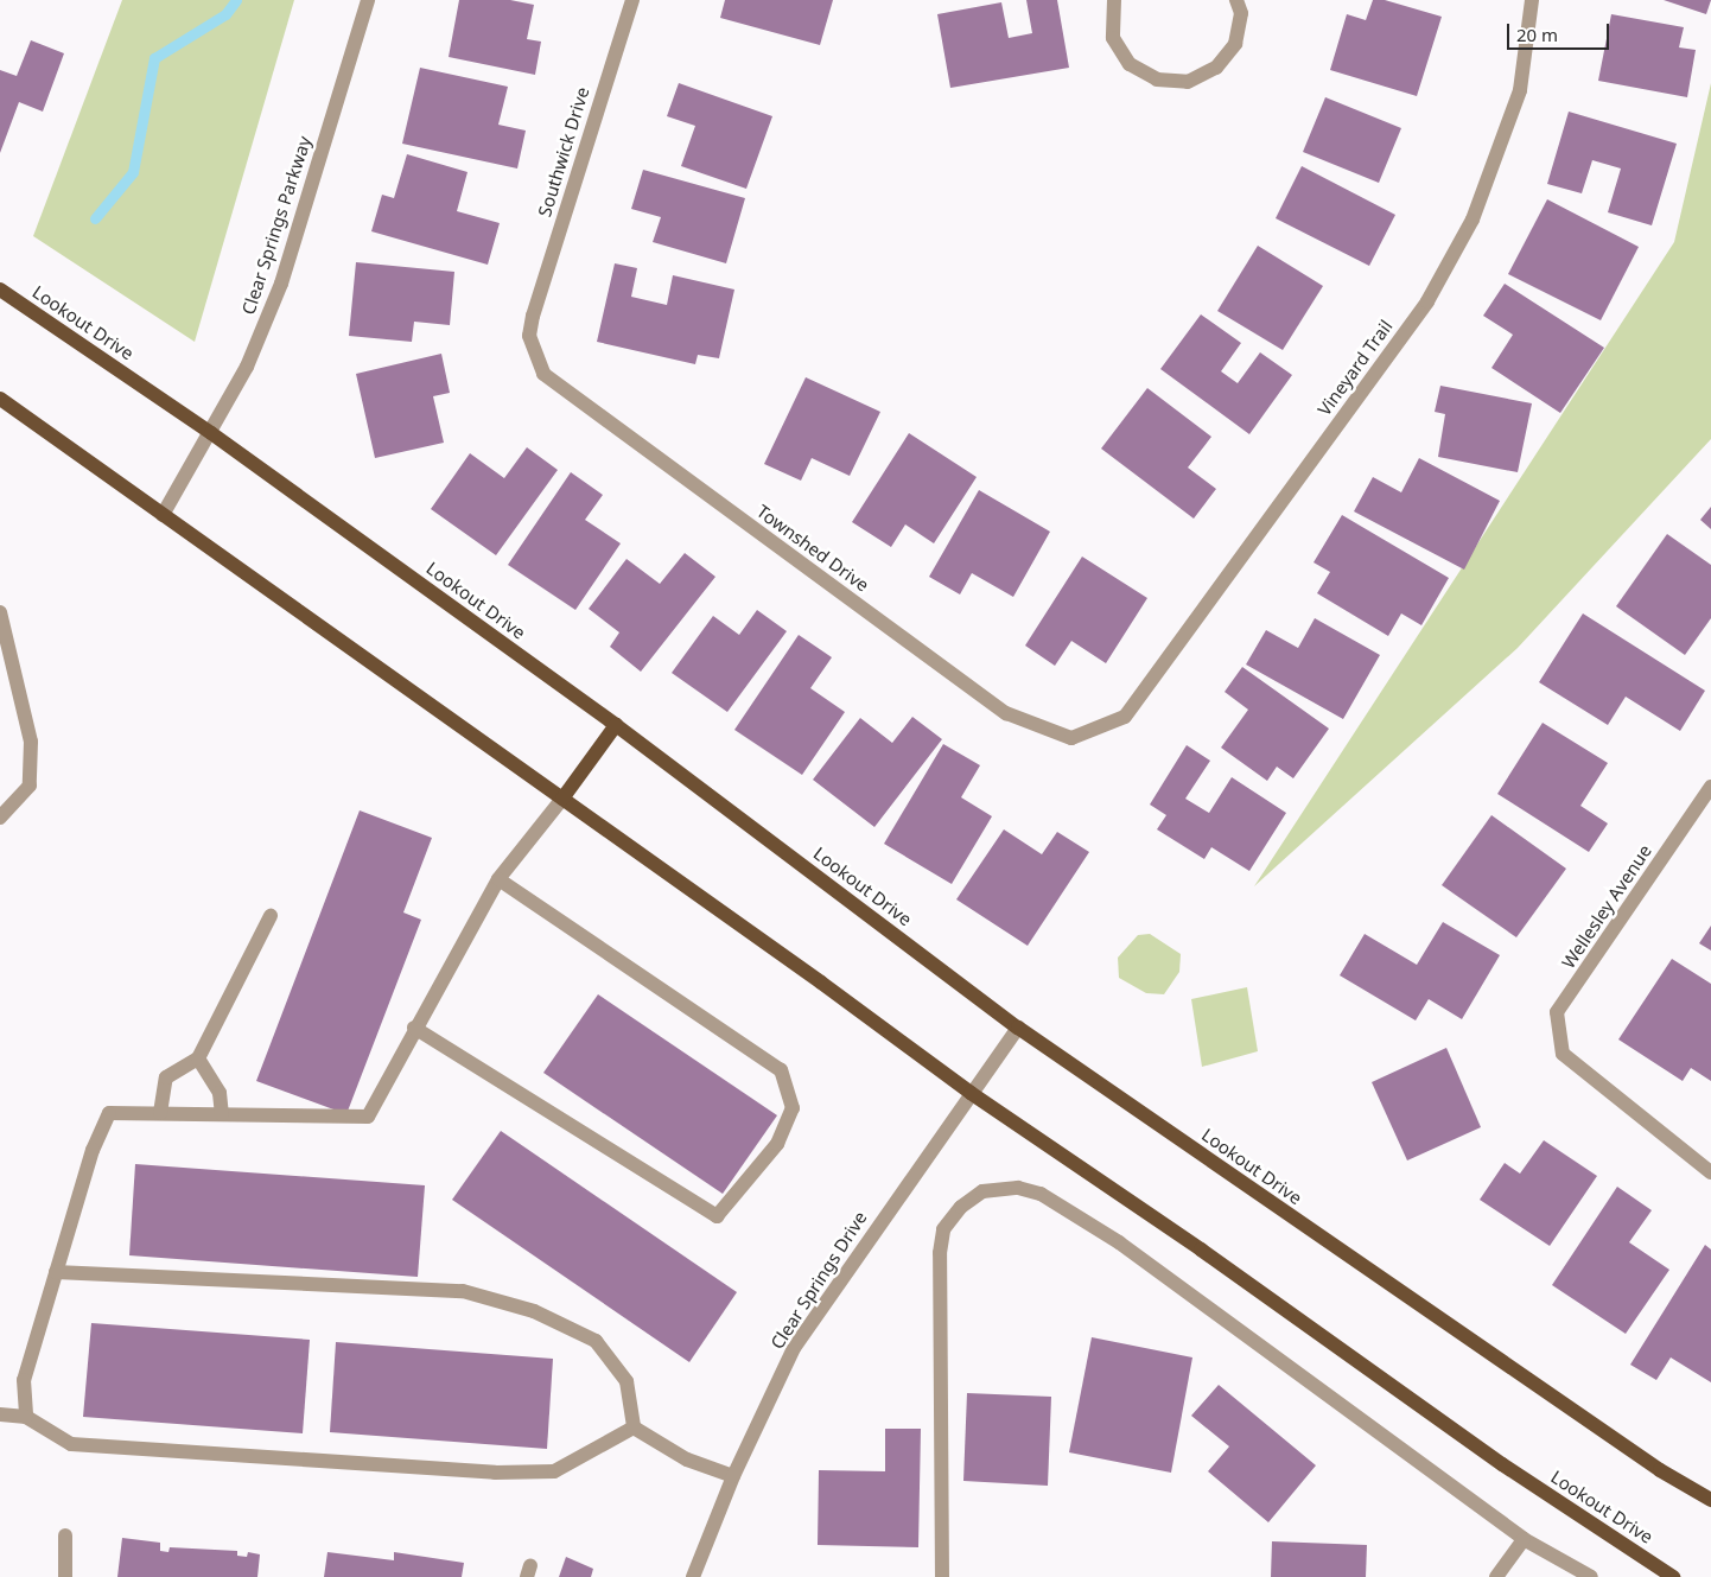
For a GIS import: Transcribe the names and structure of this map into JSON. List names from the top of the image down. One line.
{"streets":{"main road":["Lookout Drive"],"street":["Southwick Drive","Clear Springs Parkway","Vineyard Trail","Townshed Drive","Wellesley Avenue","Clear Springs Drive"]},"crossings":[["Southwick Drive","Townshed Drive"],["Clear Springs Parkway","Lookout Drive"],["Lookout Drive","Clear Springs Drive"],["Vineyard Trail","Townshed Drive"]],"scale_bar":"20 m"}
